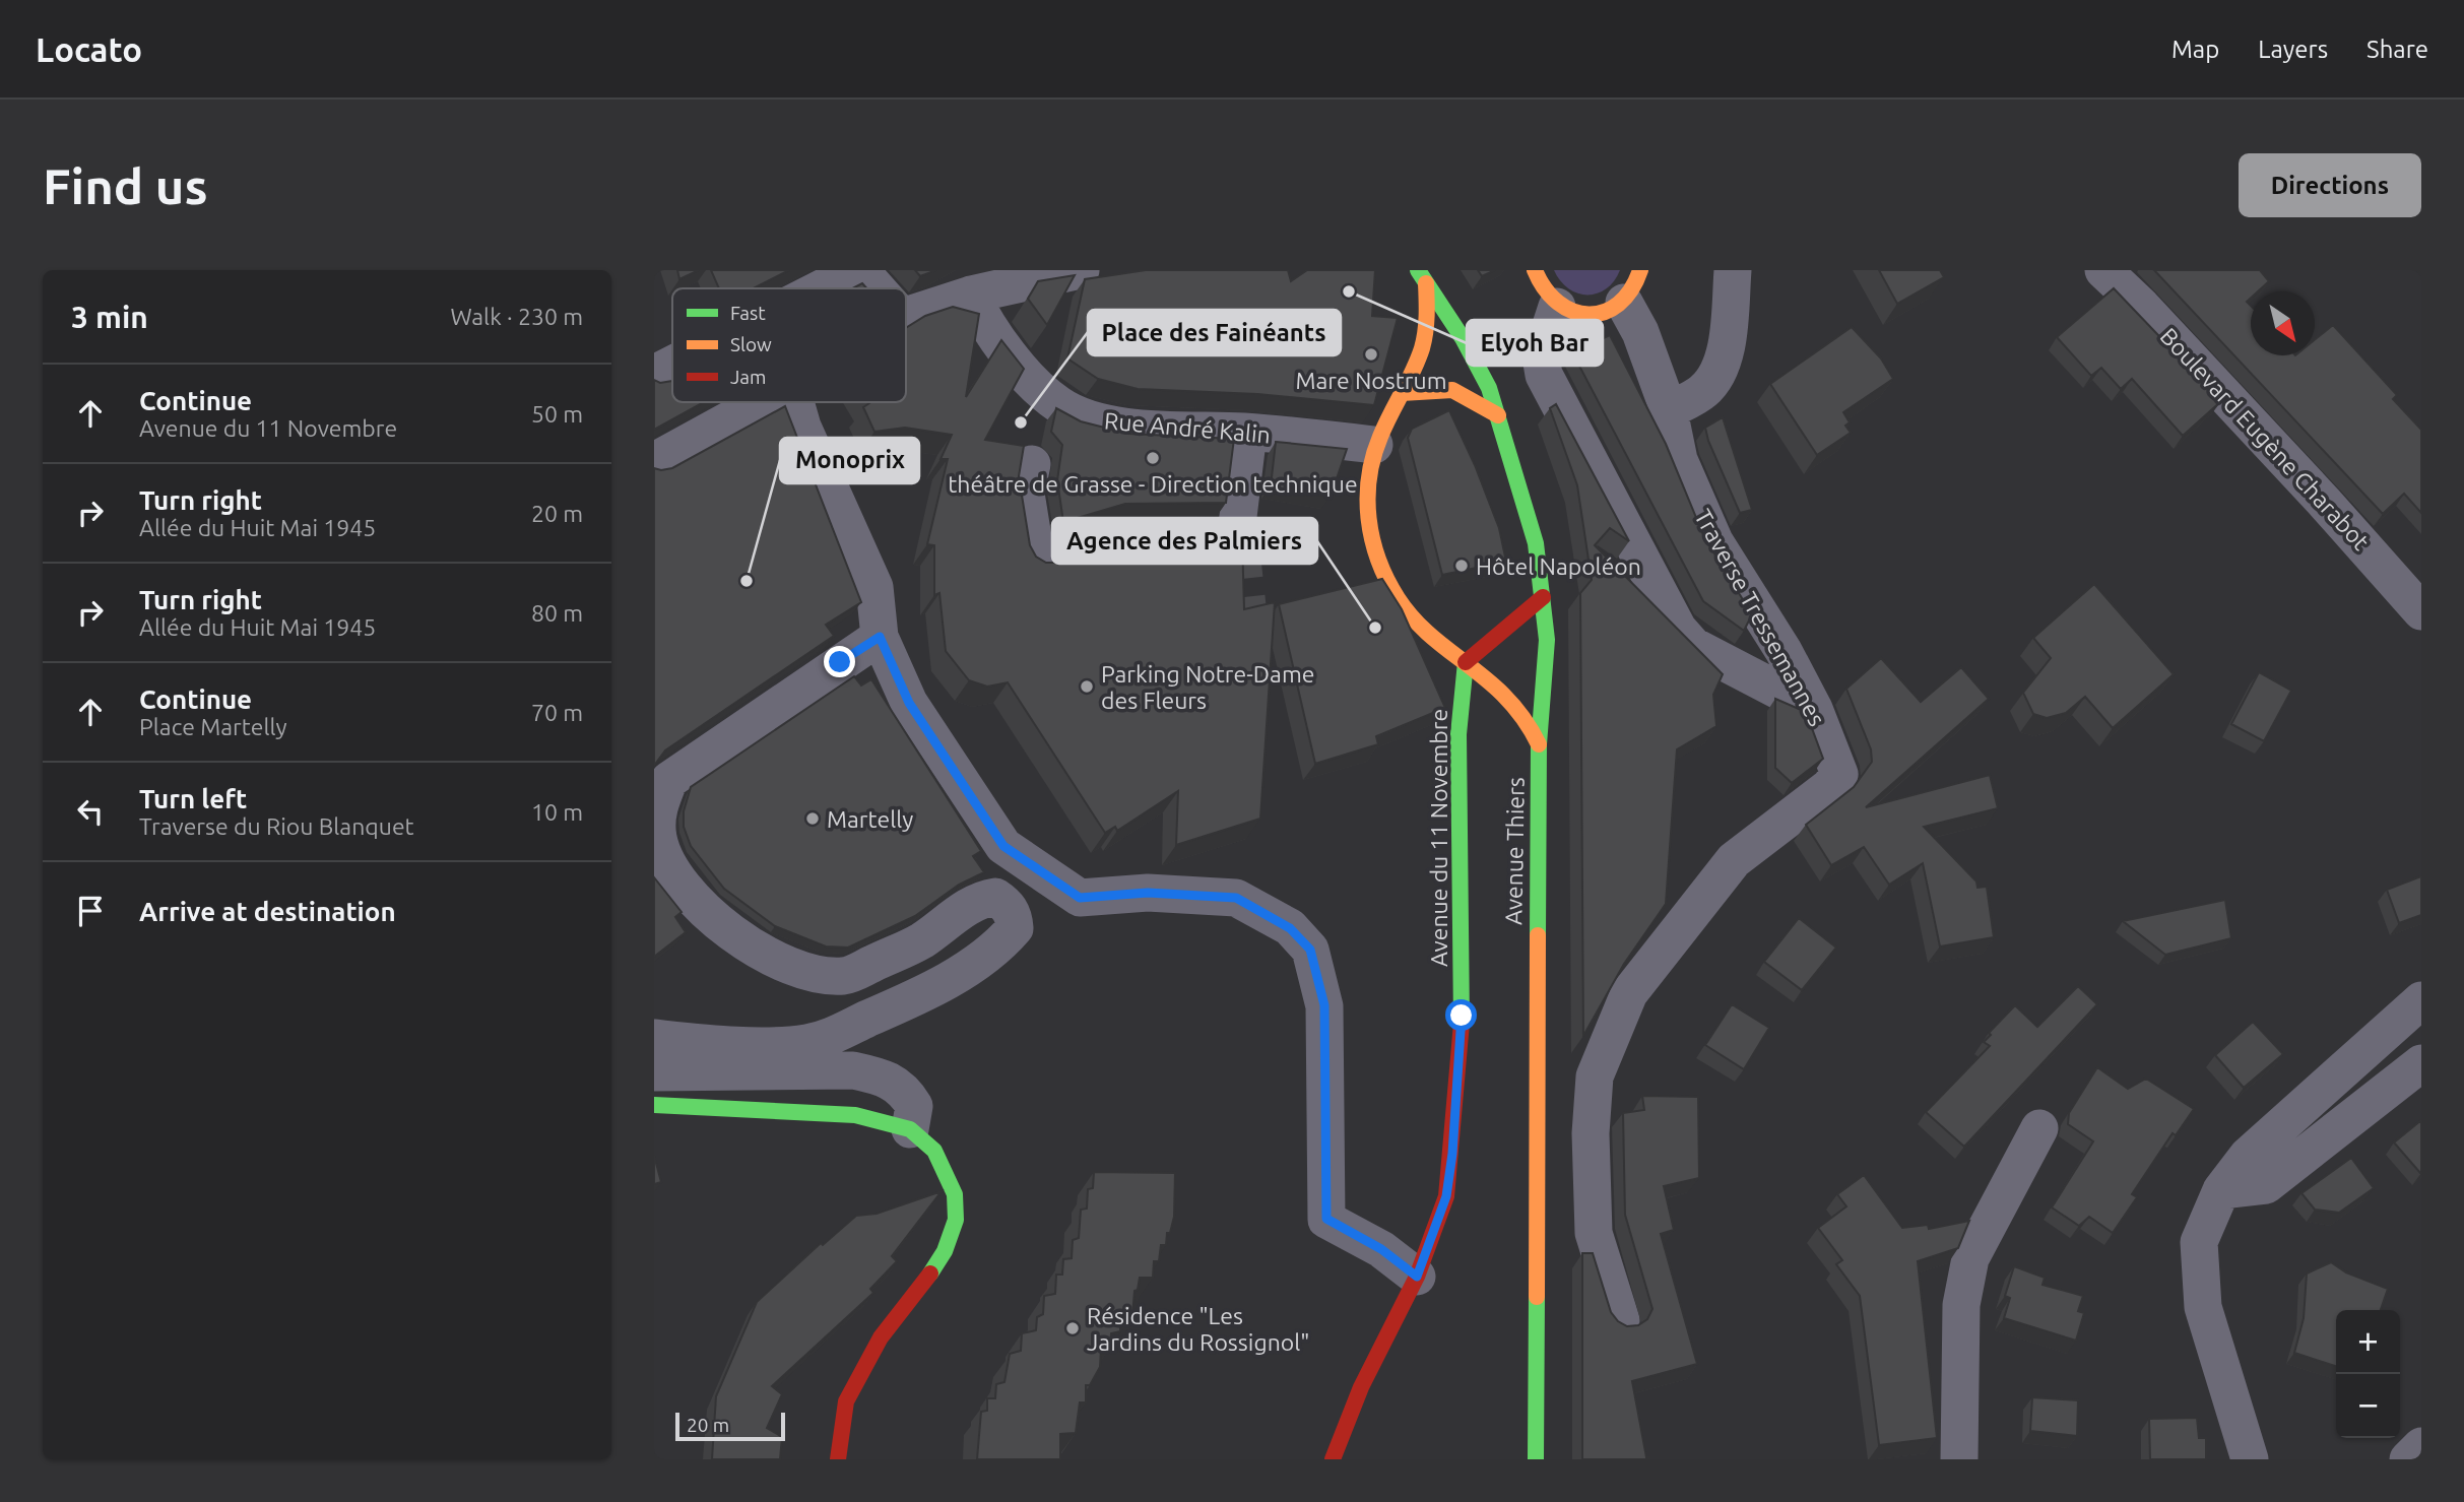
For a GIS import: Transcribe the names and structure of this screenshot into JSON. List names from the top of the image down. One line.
{"streets":{"main road":["Avenue du 11 Novembre","Avenue Thiers"],"street":["Rue André Kalin","Boulevard Eugène Charabot","Traverse Tressemannes"]},"places":["Elyoh Bar","Mare Nostrum","Place des Fainéants","théâtre de Grasse - Direction technique","Hôtel Napoléon","Monoprix","Agence des Palmiers","Parking Notre-Dame des Fleurs","Martelly","Résidence \"Les Jardins du Rossignol\""],"legend":["Fast","Slow","Jam"],"scale_bar":"20 m","north":"bottom right","page":{"header":"Locato","nav":["Map","Layers","Share"],"buttons":"Directions","title":"Find us","heading":["3 min","Walk · 230 m"],"list":[["Continue","Avenue du 11 Novembre","50 m"],["Turn right","Allée du Huit Mai 1945","20 m"],["Turn right","Allée du Huit Mai 1945","80 m"],["Continue","Place Martelly","70 m"],["Turn left","Traverse du Riou Blanquet","10 m"],"Arrive at destination"],"map_buttons":["+","−"],"scale":"20 m"}}
